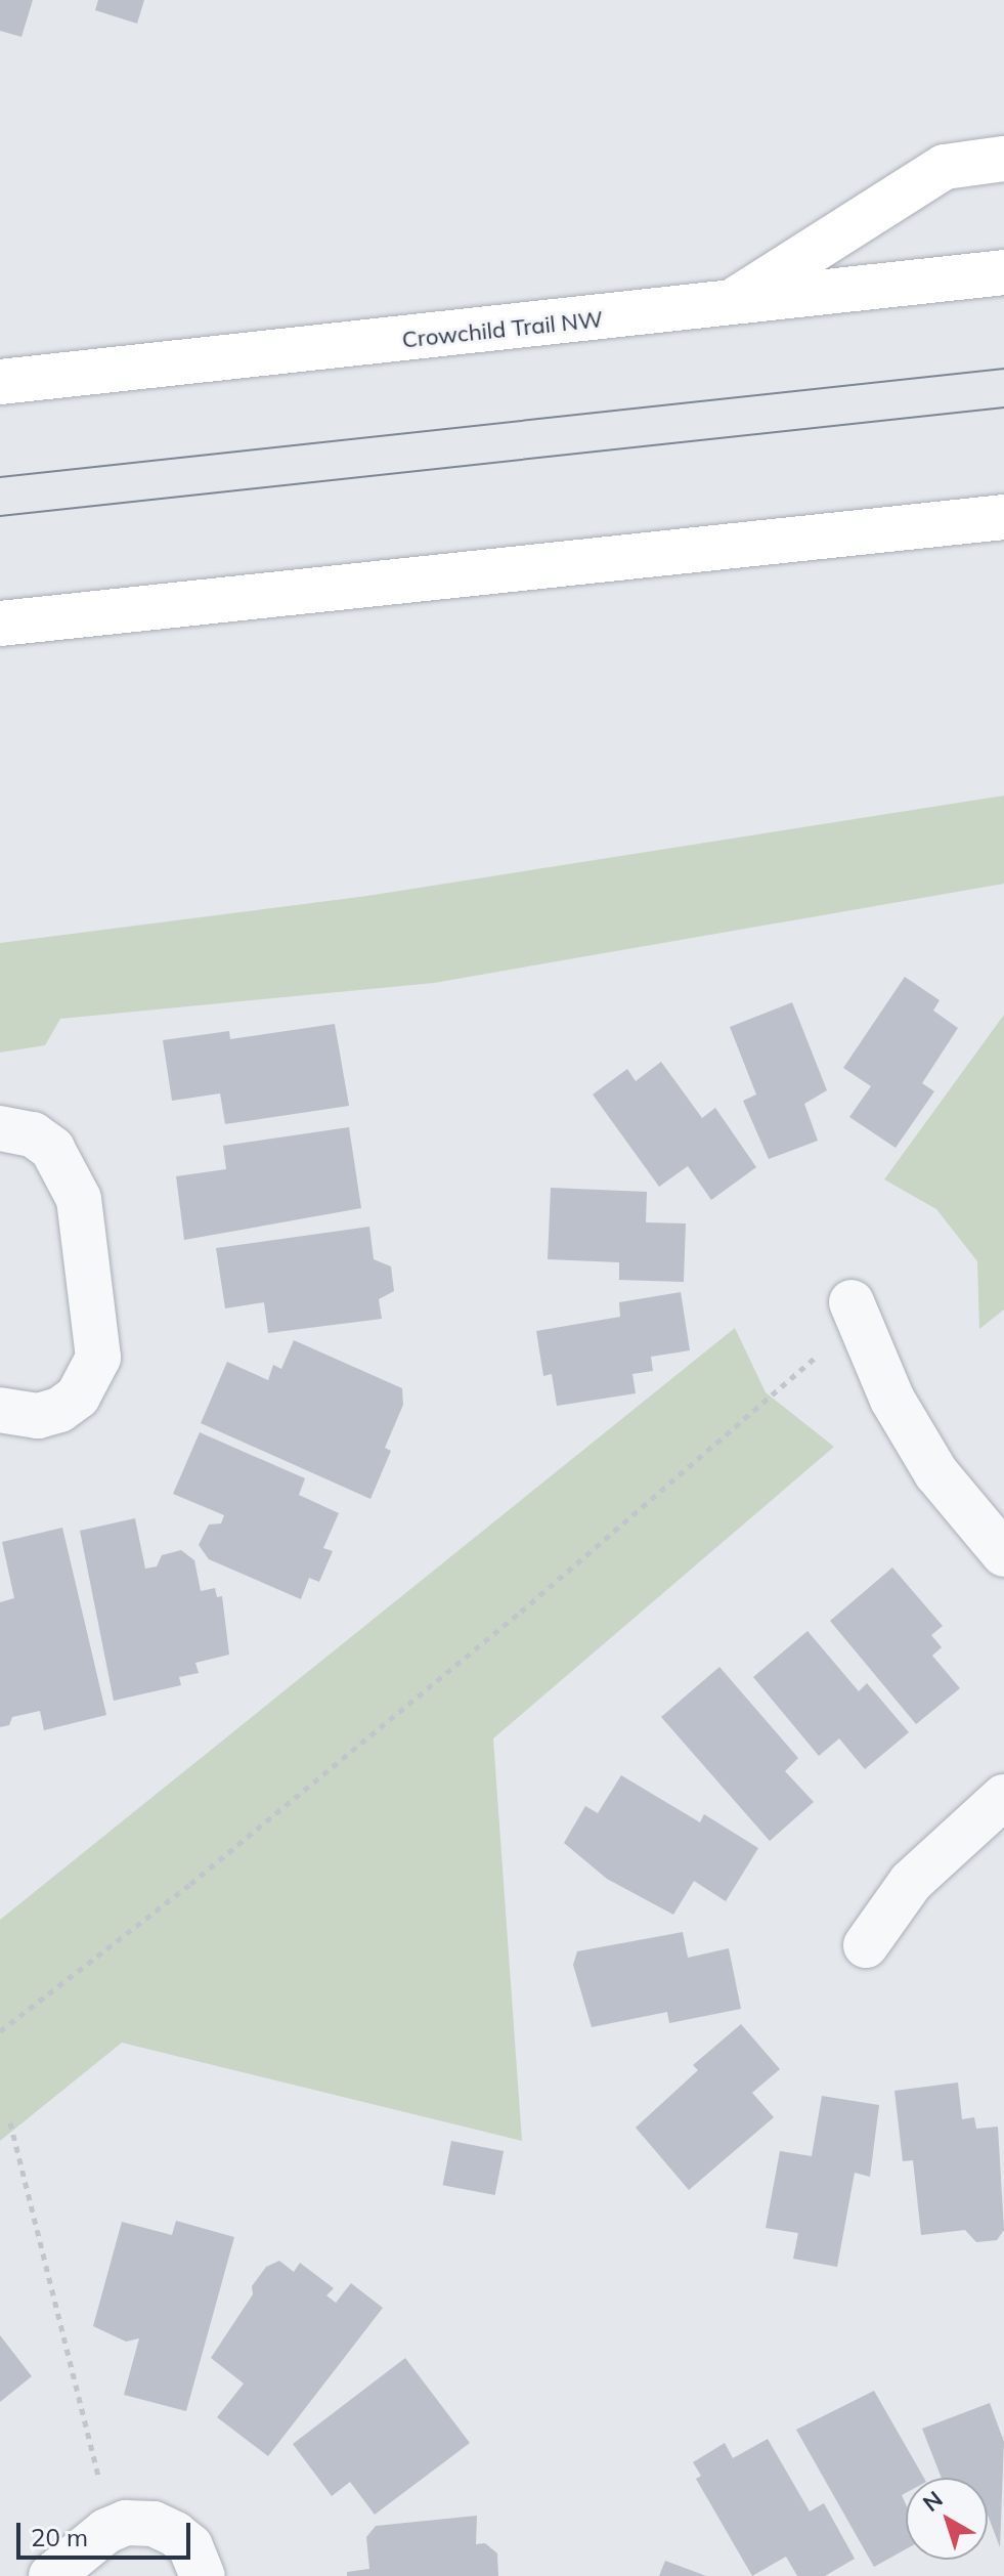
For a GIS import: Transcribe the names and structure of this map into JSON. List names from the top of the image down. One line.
{"streets":{"highway":["Crowchild Trail NW"]},"scale_bar":"20 m","north":"top left"}
